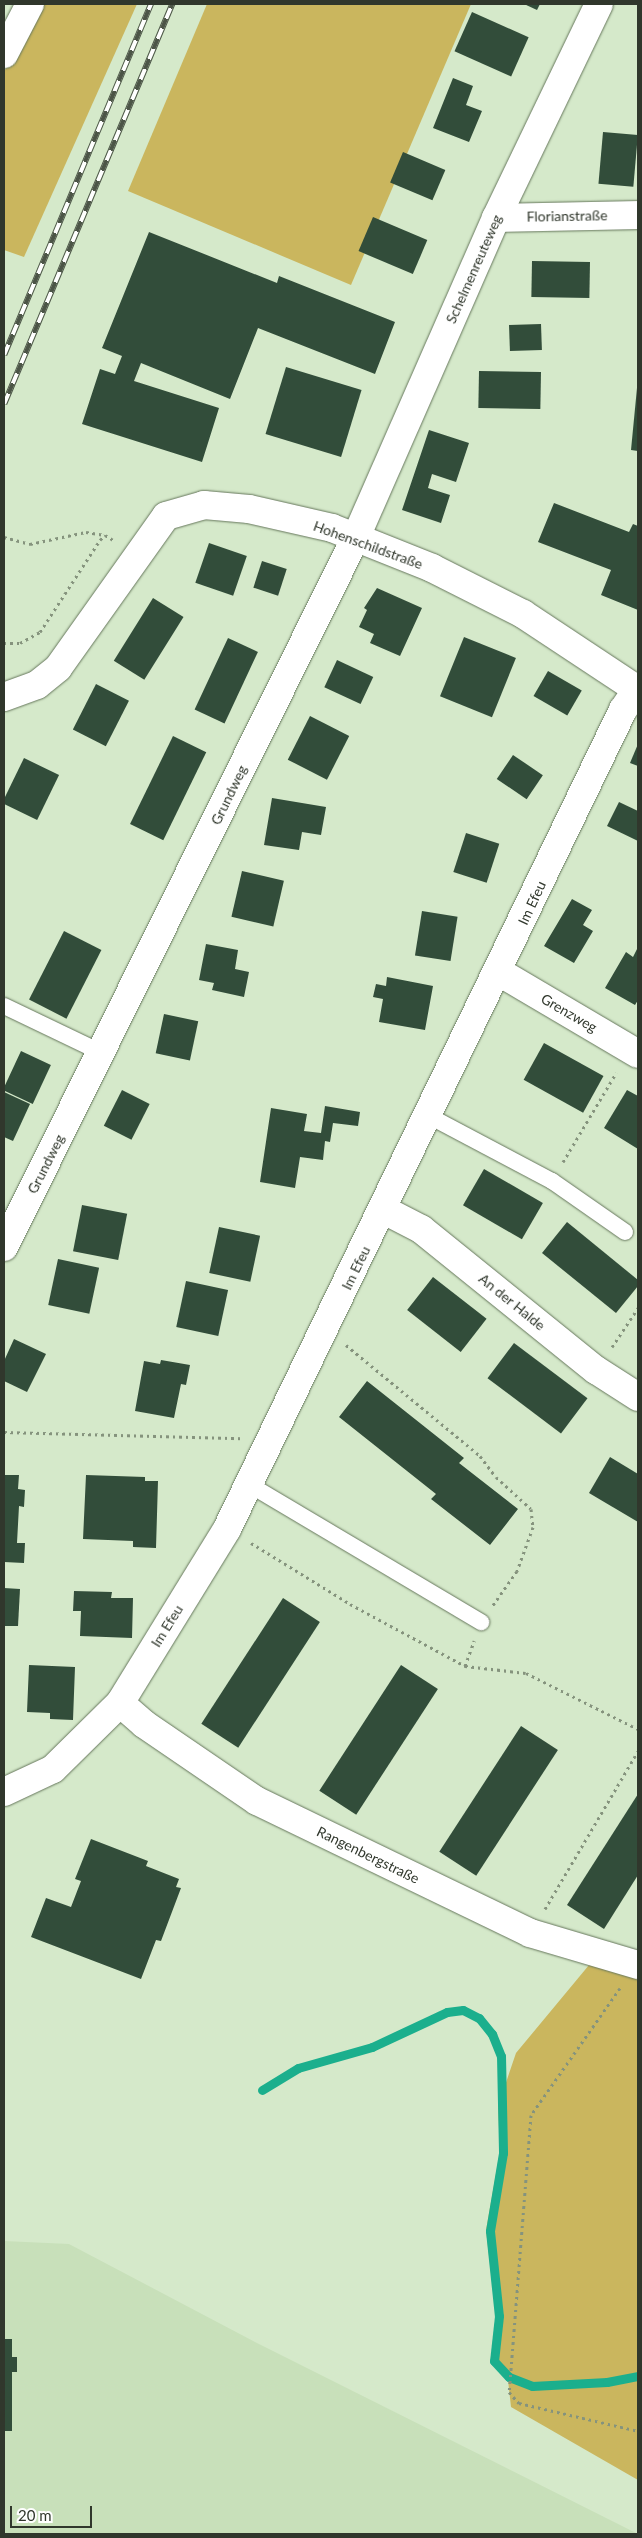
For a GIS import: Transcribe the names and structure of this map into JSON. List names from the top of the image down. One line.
{"streets":{"street":["Florianstraße","Schelmenreuteweg","Hohenschildstraße","Grundweg","Im Efeu","Grenzweg","An der Halde","Rangenbergstraße"]},"crossings":[["Florianstraße","Schelmenreuteweg"],["Schelmenreuteweg","Hohenschildstraße"],["Schelmenreuteweg","Grundweg"],["Hohenschildstraße","Grundweg"],["Hohenschildstraße","Im Efeu"],["Im Efeu","Grenzweg"],["Im Efeu","An der Halde"],["Im Efeu","Rangenbergstraße"]],"scale_bar":"20 m"}
